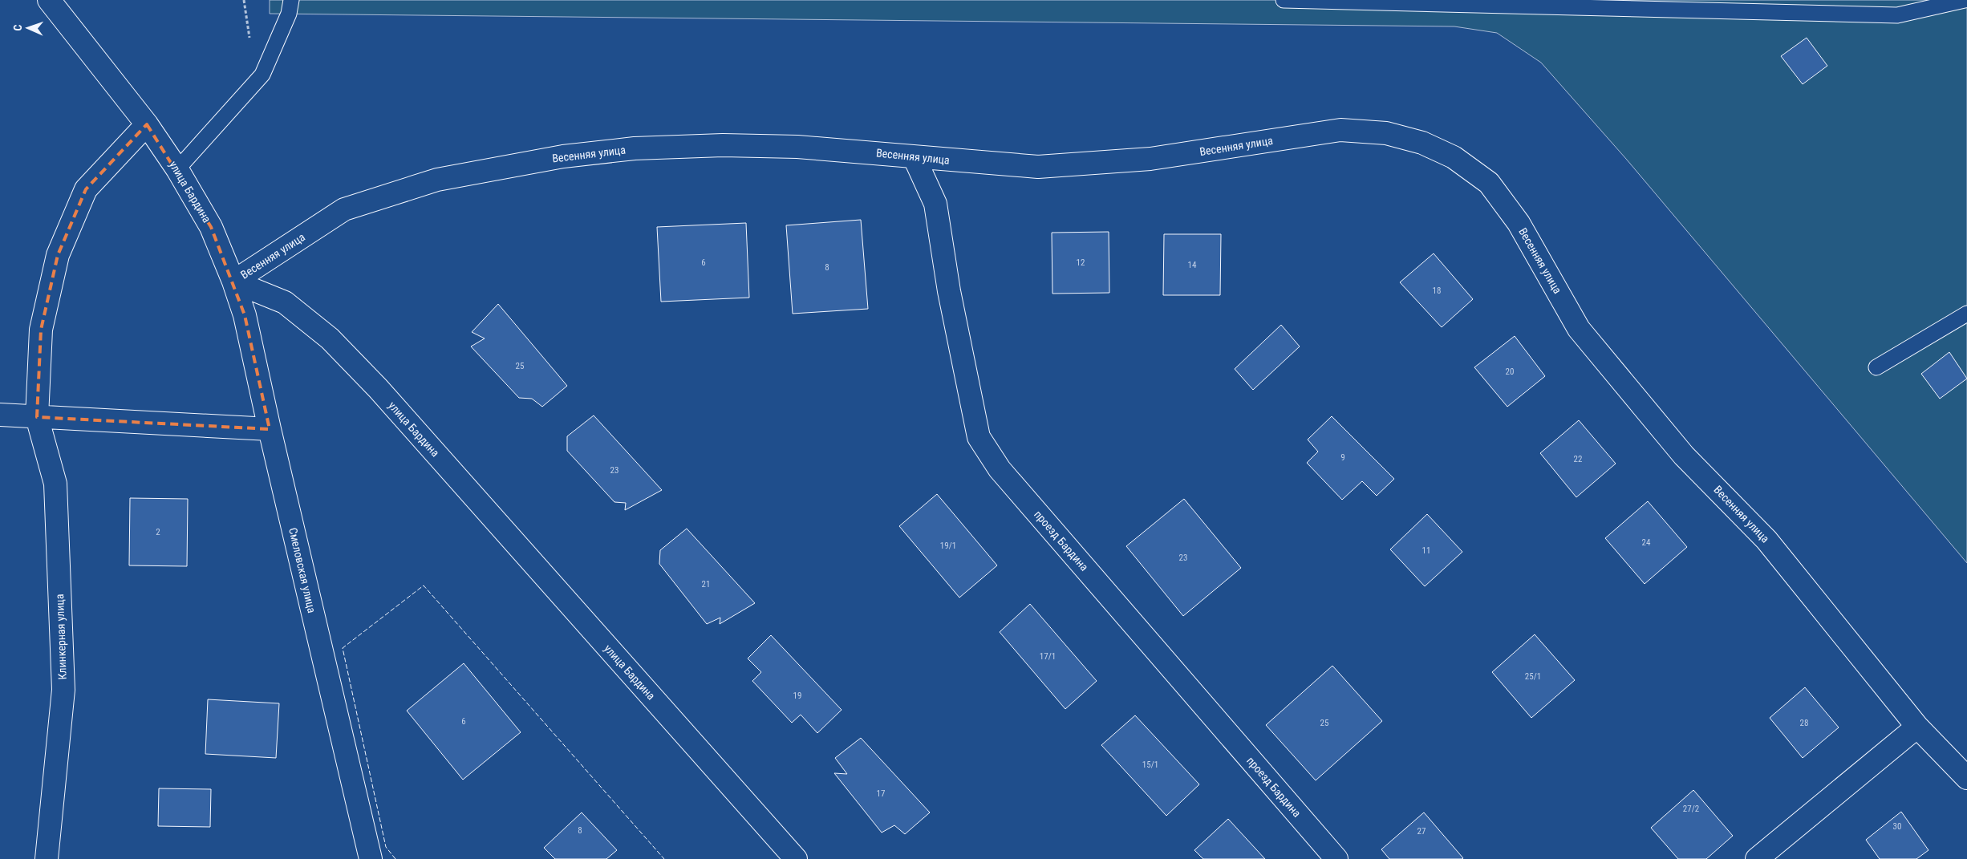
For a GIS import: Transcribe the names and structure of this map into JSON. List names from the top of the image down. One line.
{"streets":{"street":["Весенняя улица","улица Бардина","проезд Бардина","Смеловская улица","Клинкерная улица"]},"crossings":[["Весенняя улица","улица Бардина"],["Весенняя улица","проезд Бардина"],["Весенняя улица","Смеловская улица"],["улица Бардина","Смеловская улица"],["улица Бардина","Клинкерная улица"]],"house_numbers":["6","12","14","8","18","25","20","9","22","23","2","24","19/1","11","23","21","17/1","25/1","19","6","25","28","15/1","17","27/2","30","8","27"],"north":"left"}
